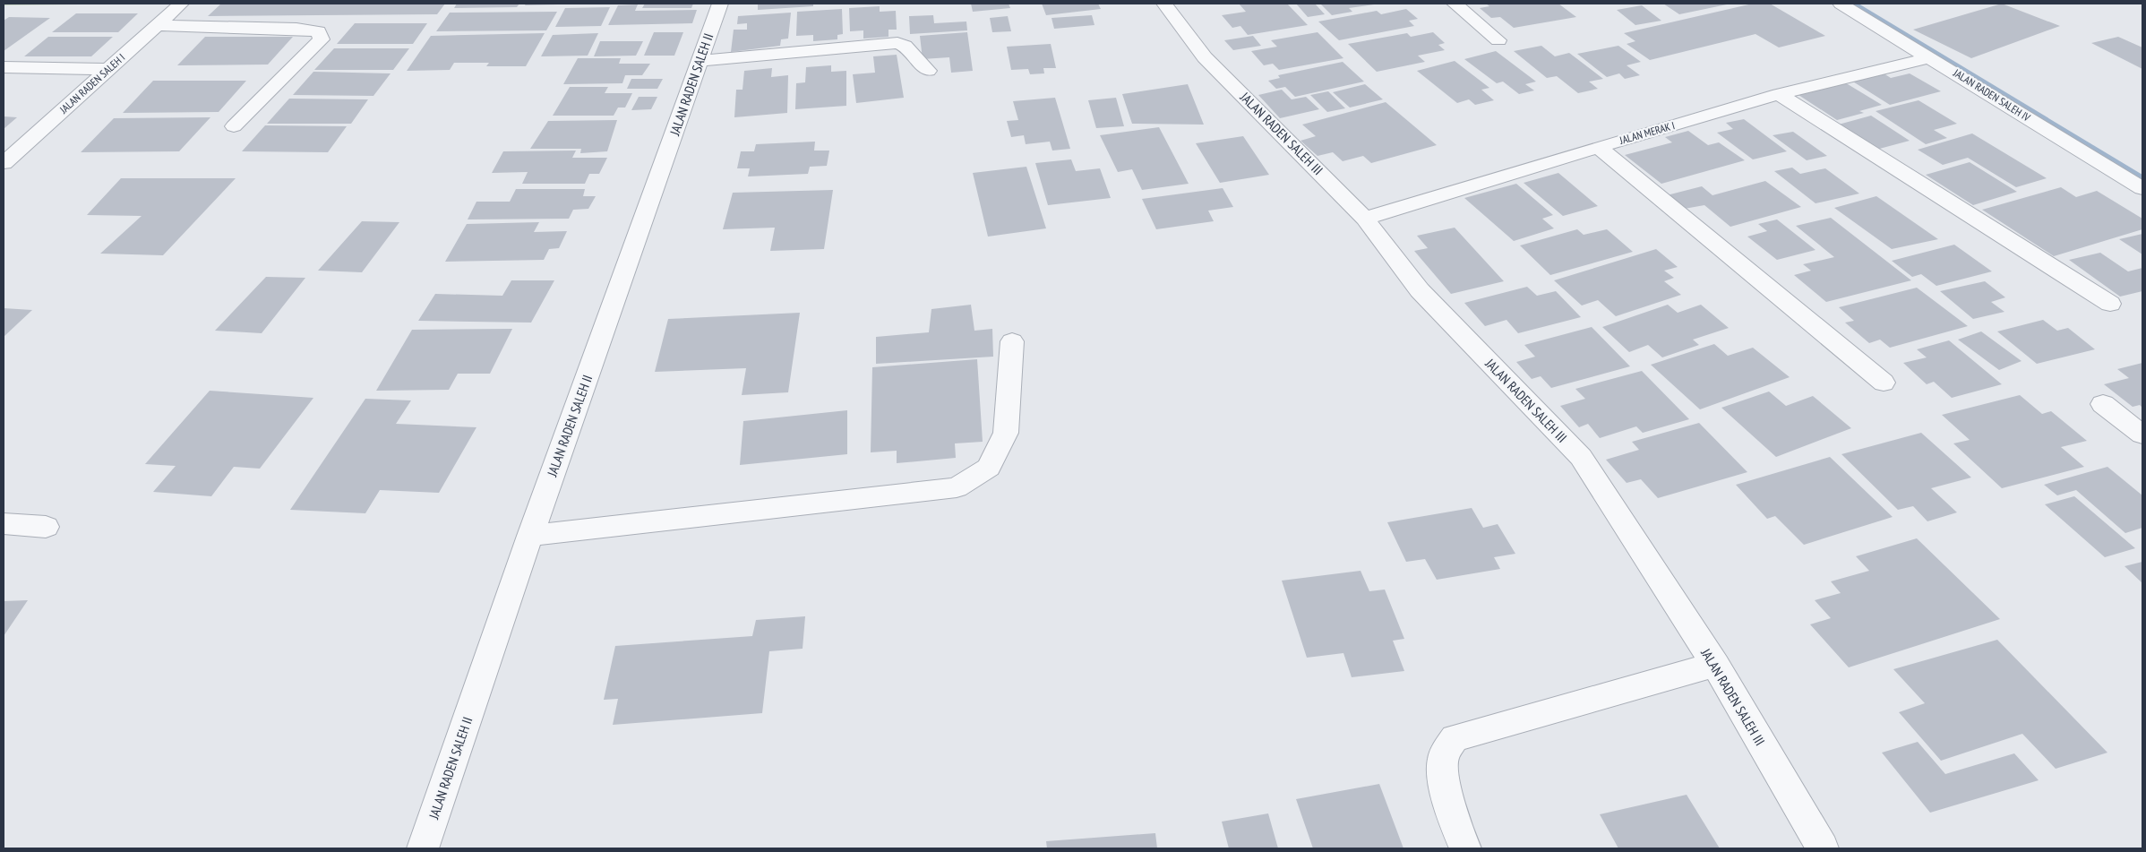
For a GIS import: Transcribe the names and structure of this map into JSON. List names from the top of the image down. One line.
{"streets":{"street":["JALAN RADEN SALEH I","JALAN RADEN SALEH II","JALAN RADEN SALEH IV","JALAN MERAK I","JALAN RADEN SALEH III"]},"crossings":[["JALAN RADEN SALEH IV","JALAN MERAK I"],["JALAN MERAK I","JALAN RADEN SALEH III"]]}
